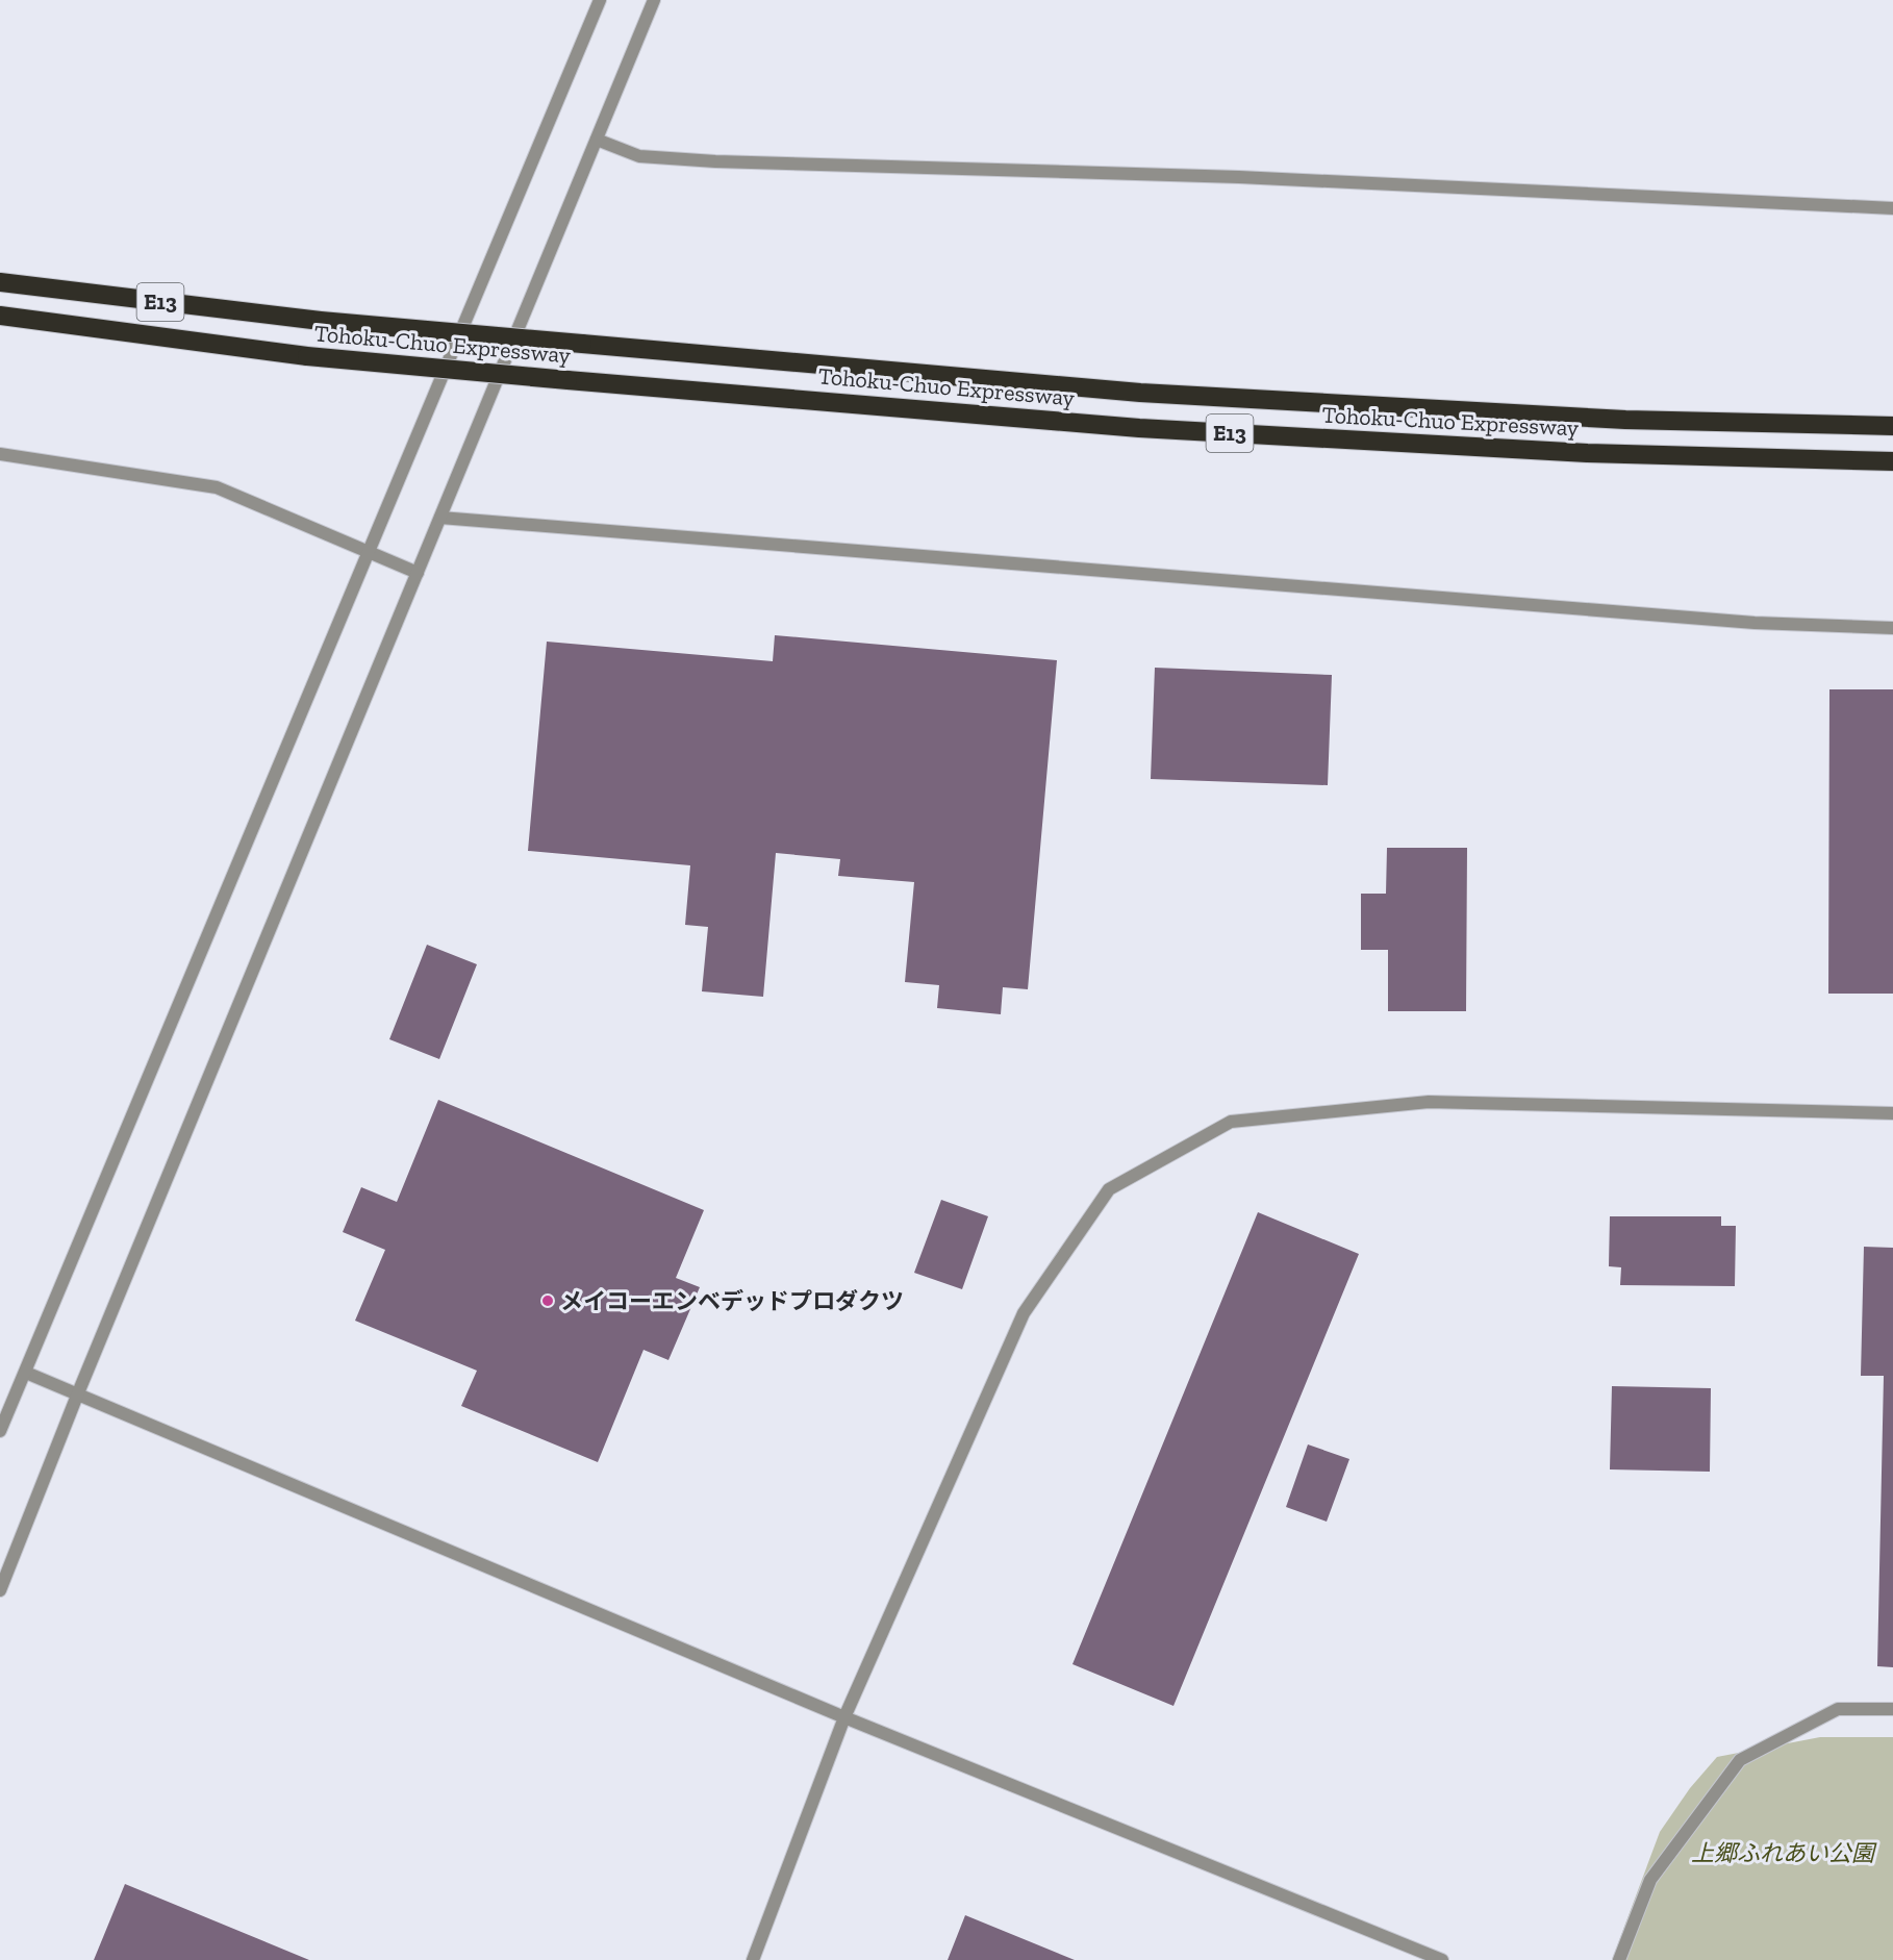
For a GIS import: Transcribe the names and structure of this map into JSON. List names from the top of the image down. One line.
{"streets":{"highway":["E13","Tohoku-Chuo Expressway"]},"parks":["上郷ふれあい公園"],"places":["メイコーエンベデッドプロダクツ"]}
